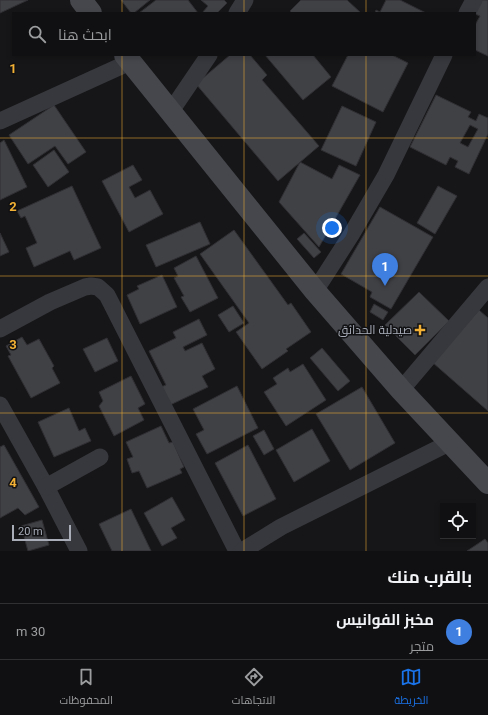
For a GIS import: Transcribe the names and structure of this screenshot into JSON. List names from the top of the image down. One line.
{"places":{"health":["صيدلية الحدائق"]},"scale_bar":"20 m","page":{"search":"ابحث هنا","pins":"1","scale":"20 m","heading":"بالقرب منك","list":[{"mark":"1","name":"مخبز الفوانيس","note":"متجر","value":"30 m"}],"nav":["الخريطة","الاتجاهات","المحفوظات"]},"grid":{"rows":["1","2","3","4"]}}
